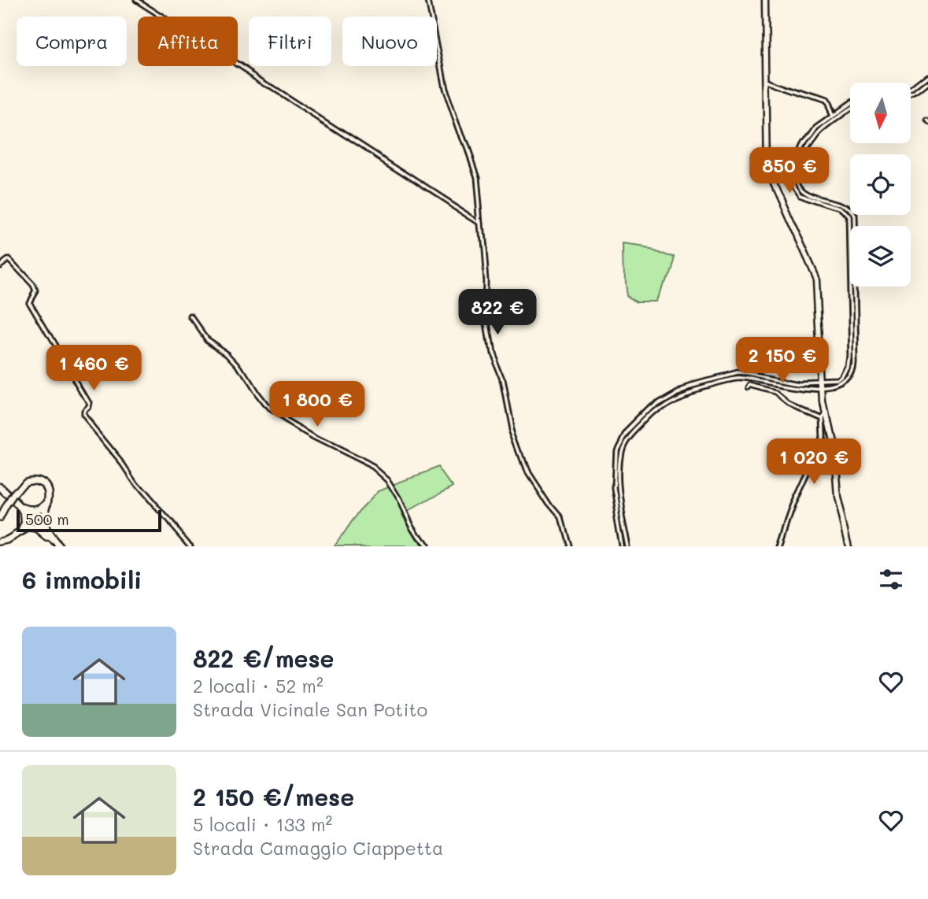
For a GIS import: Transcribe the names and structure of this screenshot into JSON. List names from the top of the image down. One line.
{"scale_bar":"500 m","north":"bottom","page":{"chip":["Compra","Affitta","Filtri","Nuovo"],"price":["850 €","822 €","2 150 €","1 460 €","1 800 €","1 020 €"],"scale":"500 m","heading":"6 immobili","list":[{"name":"822 €/mese","note":"2 locali · 52 m² · Strada Vicinale San Potito"},{"name":"2 150 €/mese","note":"5 locali · 133 m² · Strada Camaggio Ciappetta"}]}}
